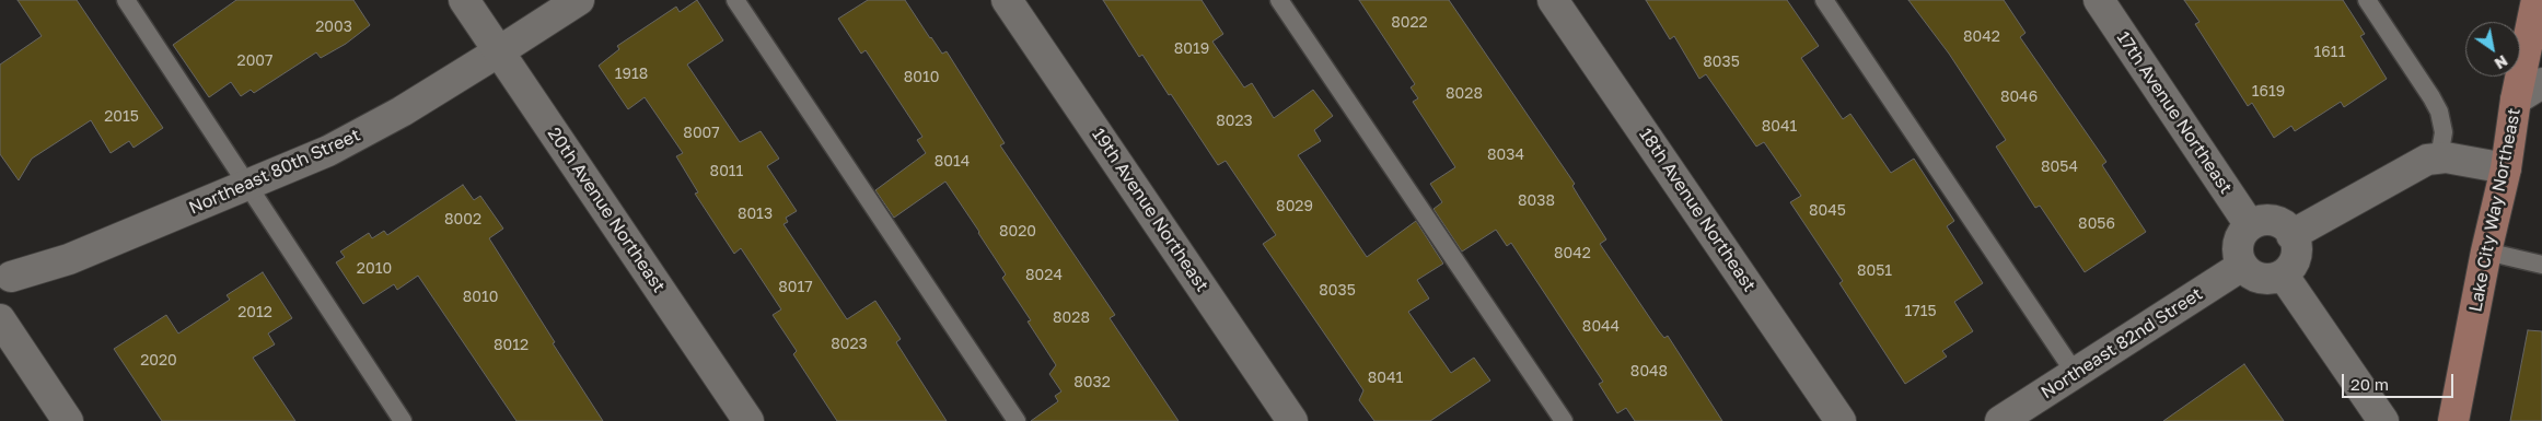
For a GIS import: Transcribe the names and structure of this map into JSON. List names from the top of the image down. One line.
{"streets":{"main road":["Lake City Way Northeast"],"street":["17th Avenue Northeast","Northeast 80th Street","20th Avenue Northeast","19th Avenue Northeast","18th Avenue Northeast","Northeast 82nd Street"]},"crossings":[["17th Avenue Northeast","Northeast 82nd Street"],["Northeast 80th Street","20th Avenue Northeast"]],"house_numbers":["8022","2003","8042","8019","1611","2007","8035","1918","8010","1619","8028","8046","2015","8023","8041","8007","8034","8014","8054","8011","8038","8029","8045","8013","8002","8056","8020","8042","2010","8051","8024","8017","8035","8010","1715","2012","8028","8044","8023","8012","2020","8048","8041","8032"],"scale_bar":"20 m","north":"bottom right"}
